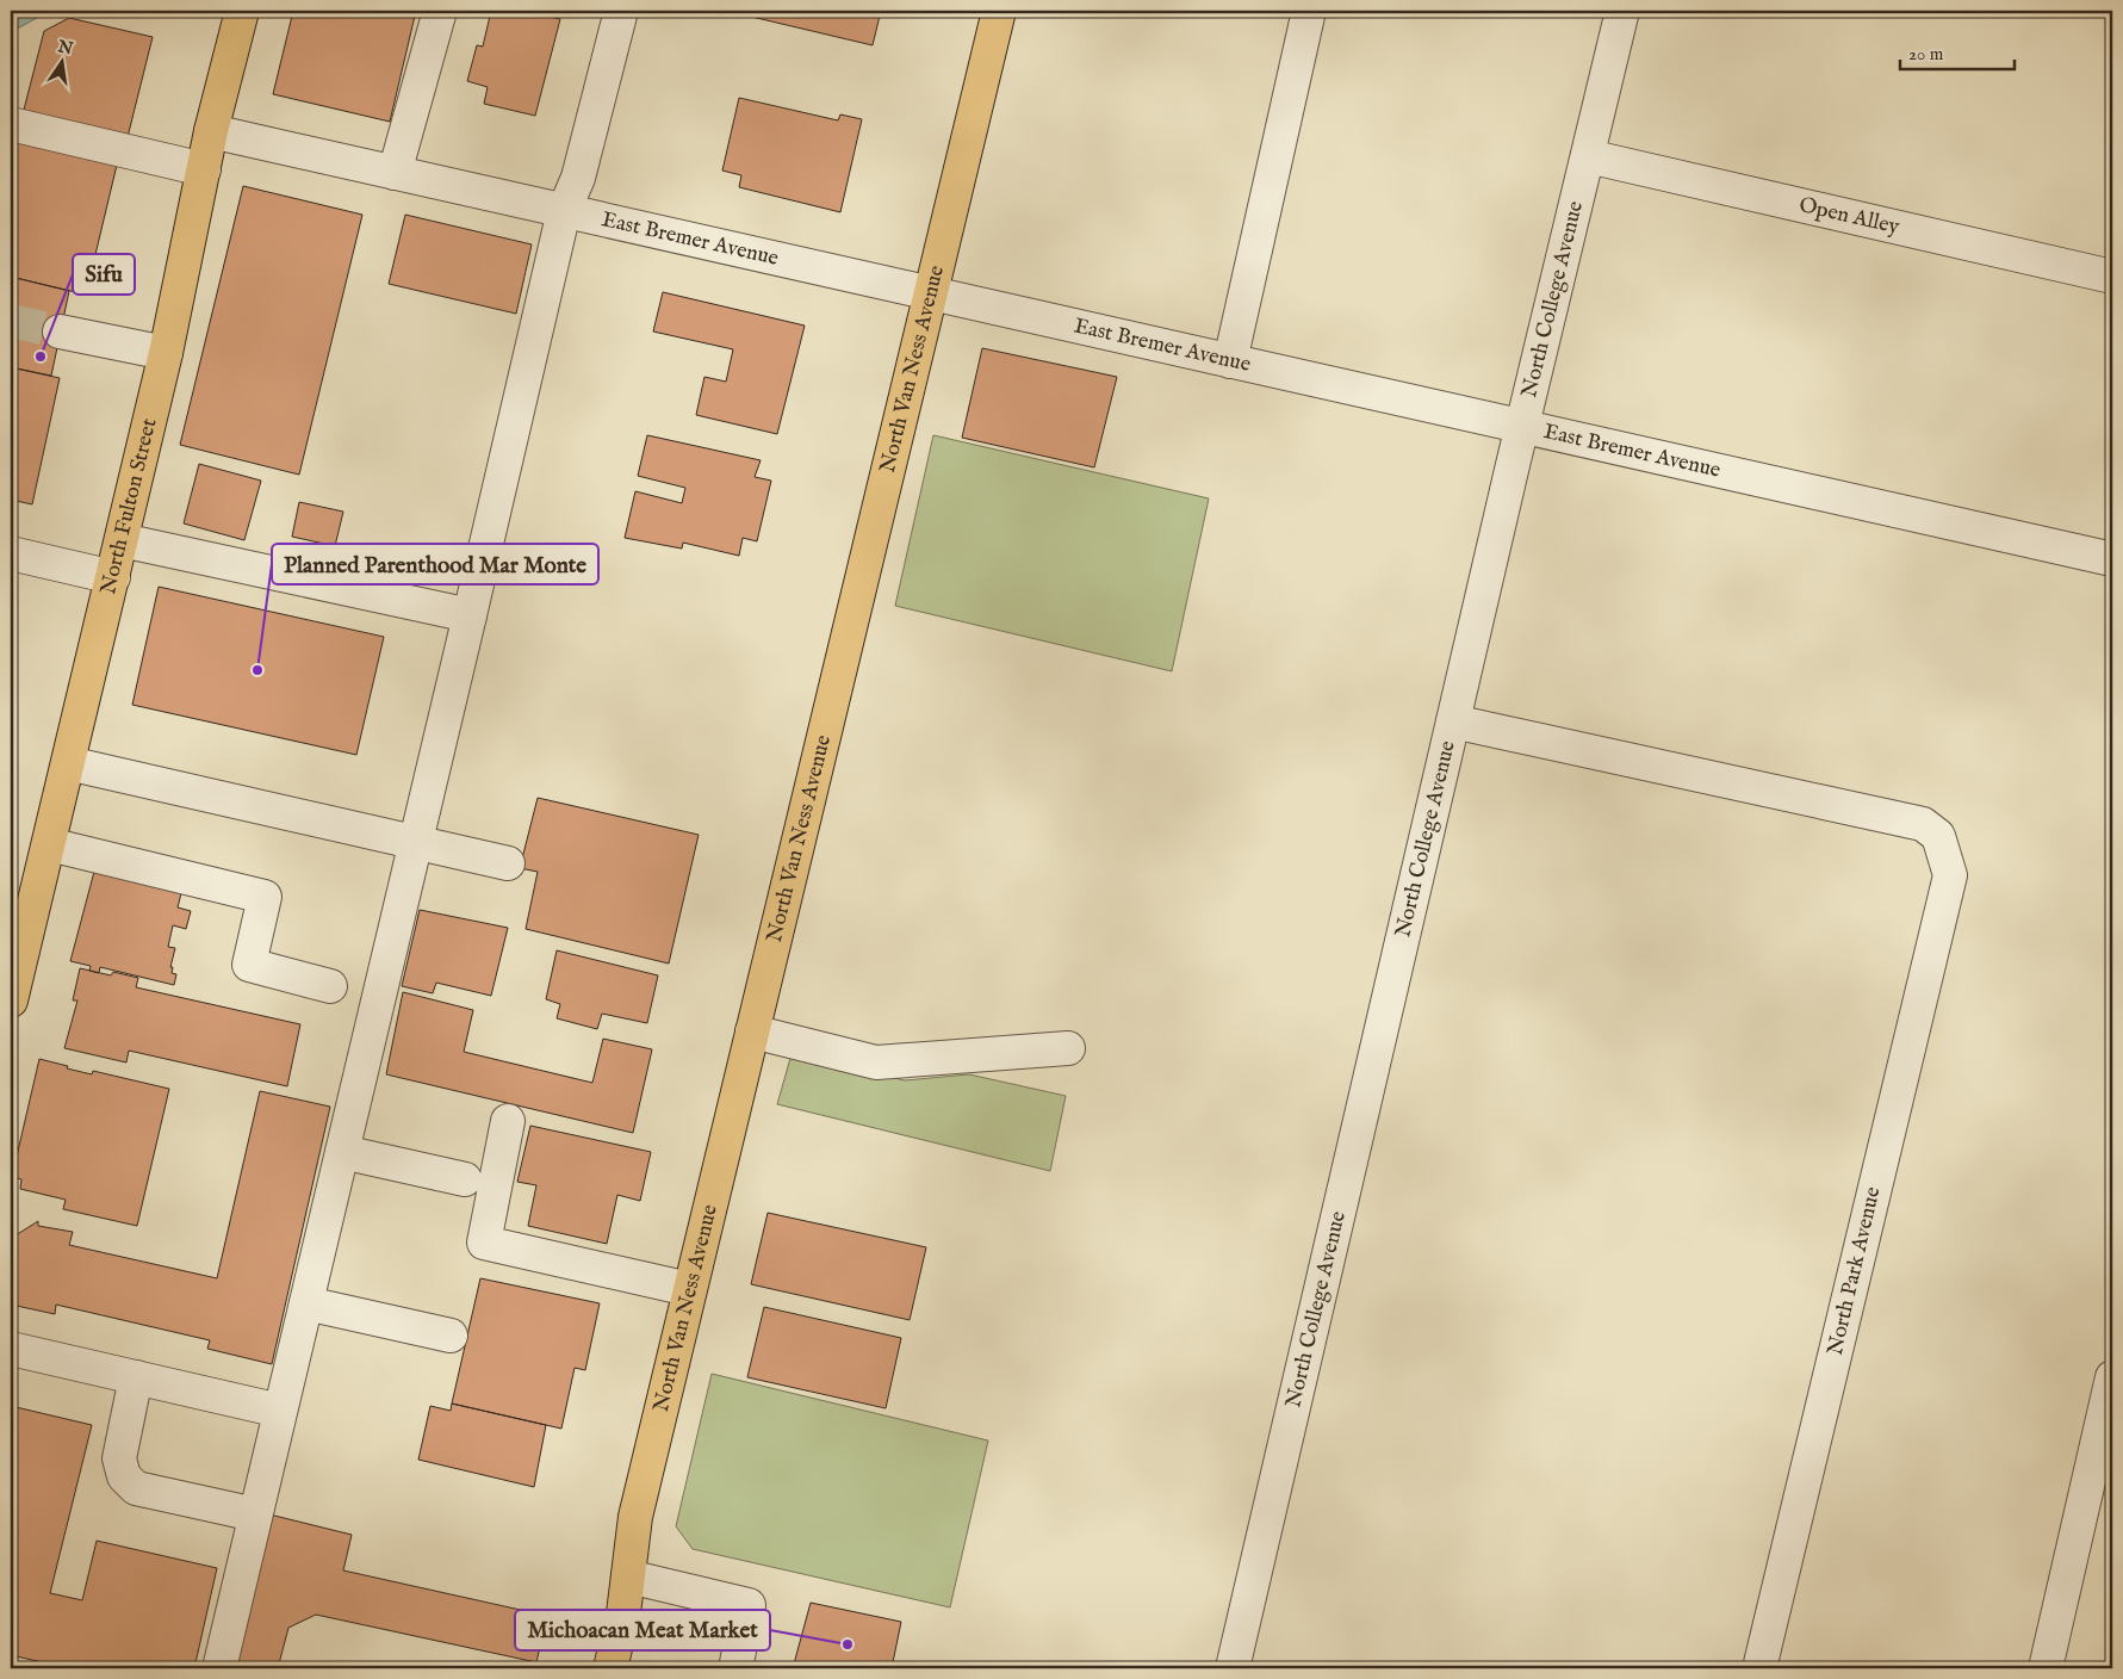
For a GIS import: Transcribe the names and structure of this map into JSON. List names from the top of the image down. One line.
{"streets":{"main road":["North Van Ness Avenue","North Fulton Street"],"street":["Open Alley","East Bremer Avenue","North College Avenue","North Park Avenue"]},"crossings":[["Open Alley","North College Avenue"],["East Bremer Avenue","North College Avenue"],["East Bremer Avenue","North Van Ness Avenue"],["East Bremer Avenue","North Fulton Street"],["North College Avenue","North Park Avenue"]],"places":["Sifu","Planned Parenthood Mar Monte","Michoacan Meat Market"],"scale_bar":"20 m","north":"top"}
